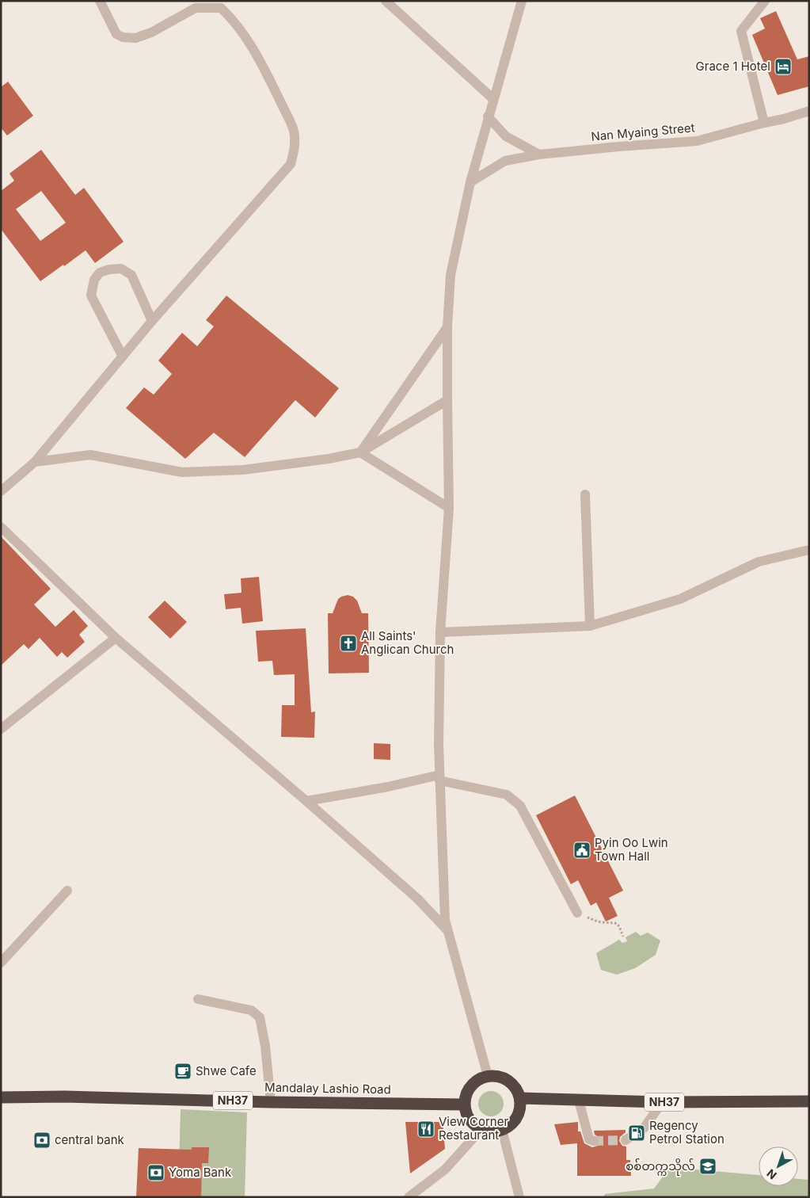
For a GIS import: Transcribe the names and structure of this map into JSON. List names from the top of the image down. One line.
{"streets":{"highway":["Mandalay Lashio Road","NH37"],"street":["Nan Myaing Street"]},"crossings":[["Mandalay Lashio Road","NH37"]],"places":{"hotel":["Grace 1 Hotel"],"church":["All Saints' Anglican Church"],"public building":["Pyin Oo Lwin Town Hall"],"cafe":["Shwe Cafe"],"restaurant":["View Corner Restaurant"],"fuel station":["Regency Petrol Station"],"bank":["central bank","Yoma Bank"],"school or university":["စစ်‌တက္ကသိုလ်"]},"north":"bottom left"}
